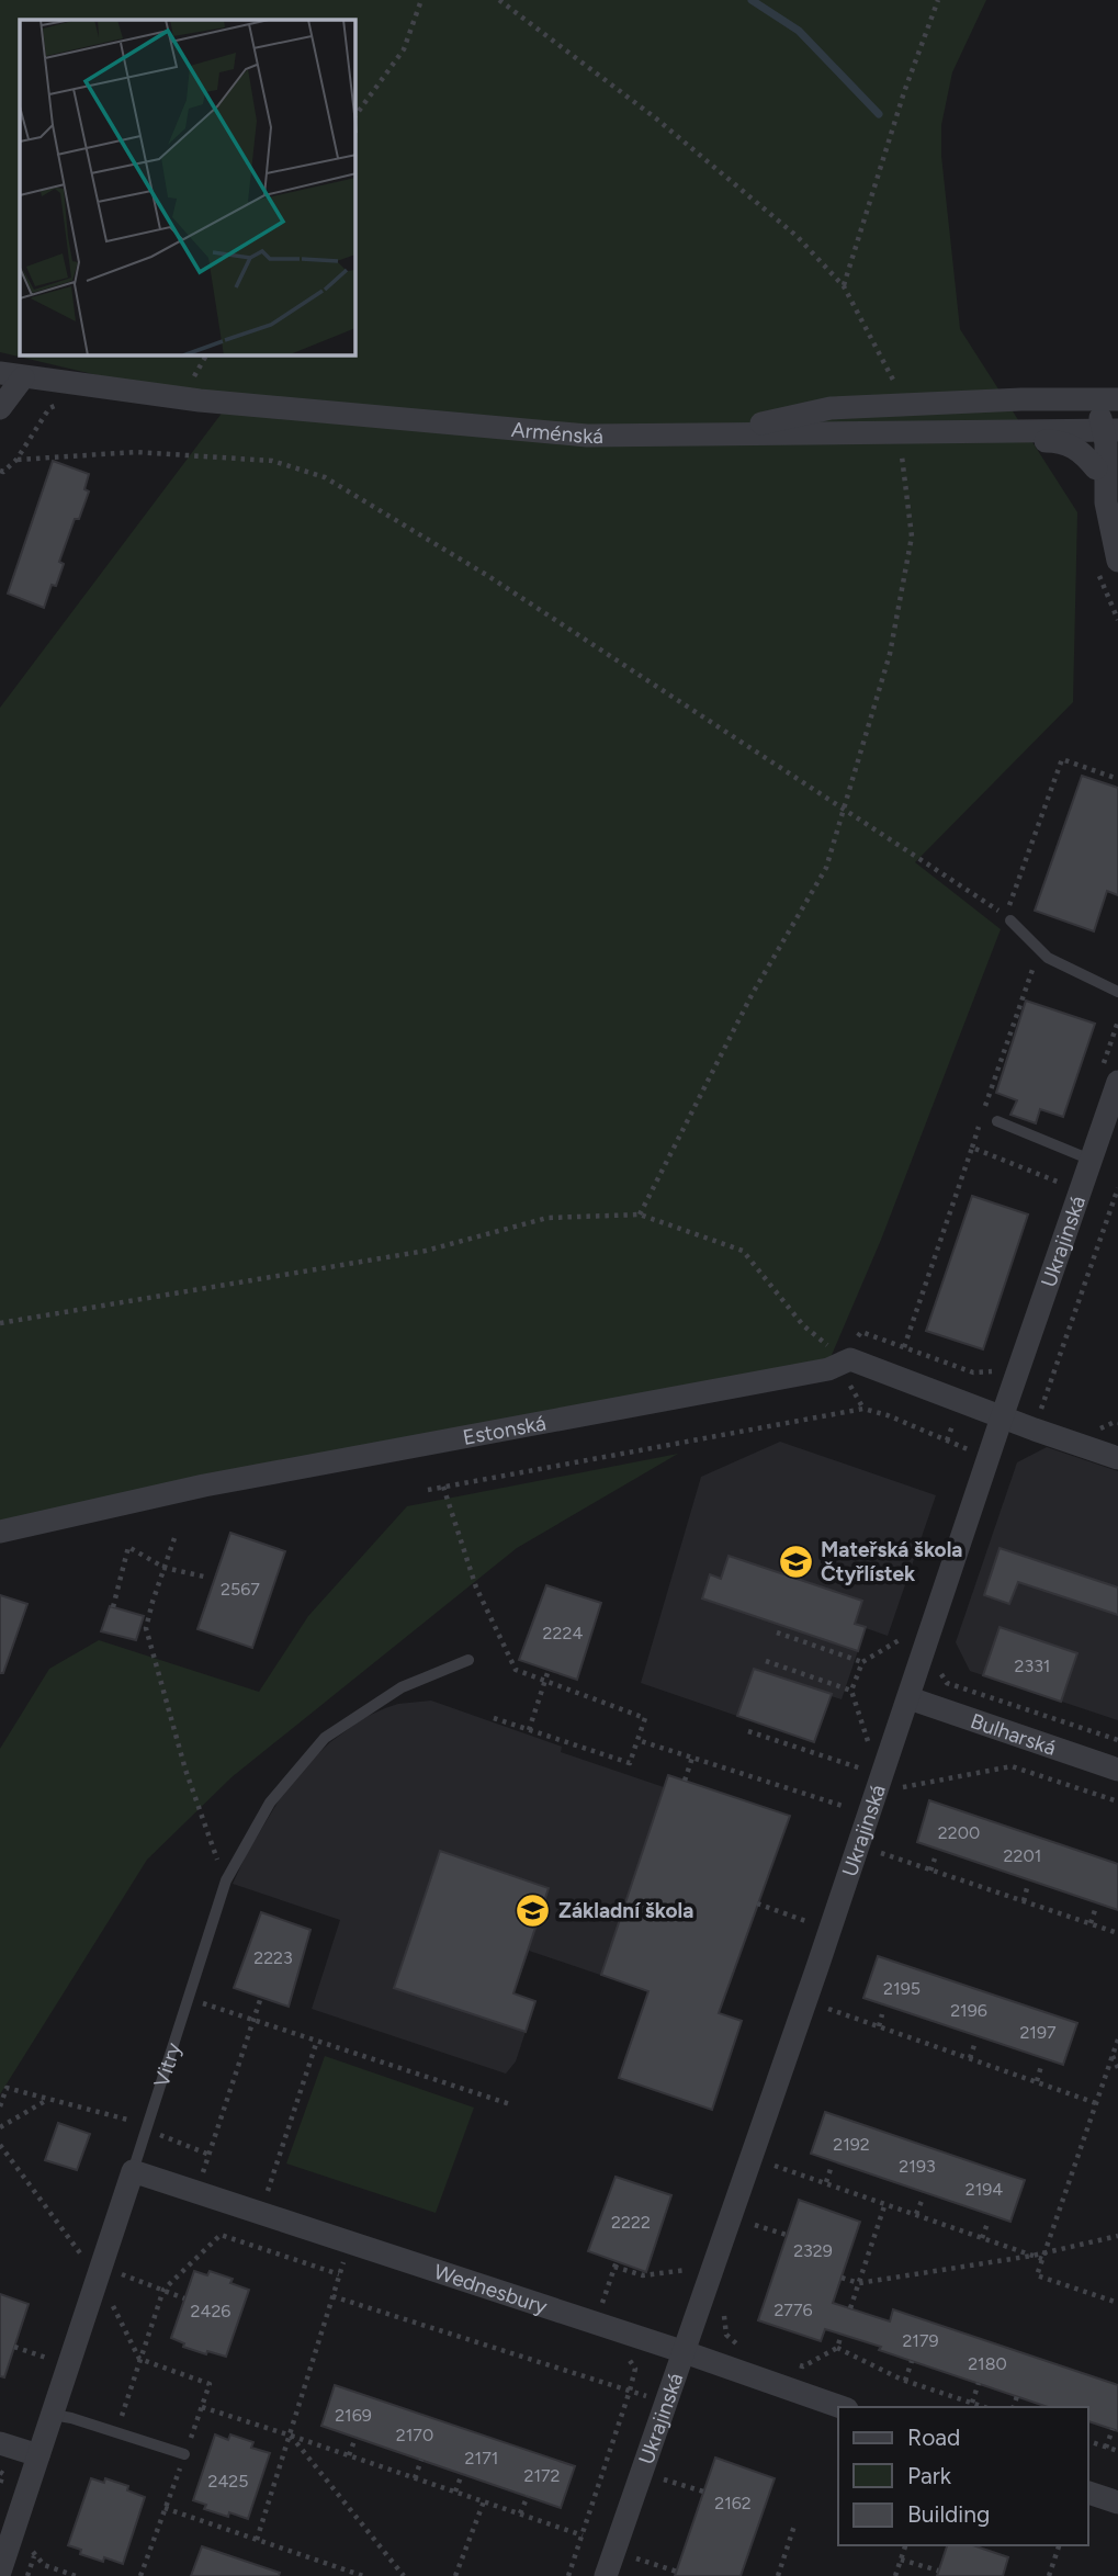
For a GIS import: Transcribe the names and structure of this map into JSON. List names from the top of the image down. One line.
{"streets":{"street":["Arménská","Ukrajinská","Estonská","Bulharská","Vitry","Wednesbury"]},"crossings":[["Ukrajinská","Estonská"],["Ukrajinská","Bulharská"],["Ukrajinská","Wednesbury"],["Vitry","Wednesbury"]],"places":{"school or university":["Mateřská škola Čtyřlístek","Základní škola"]},"house_numbers":["2567","2224","2331","2200","2201","2223","2195","2196","2197","2192","2193","2194","2222","2329","2776","2426","2179","2180","2169","2170","2171","2172","2425","2162"],"legend":["Road","Park","Building"]}
